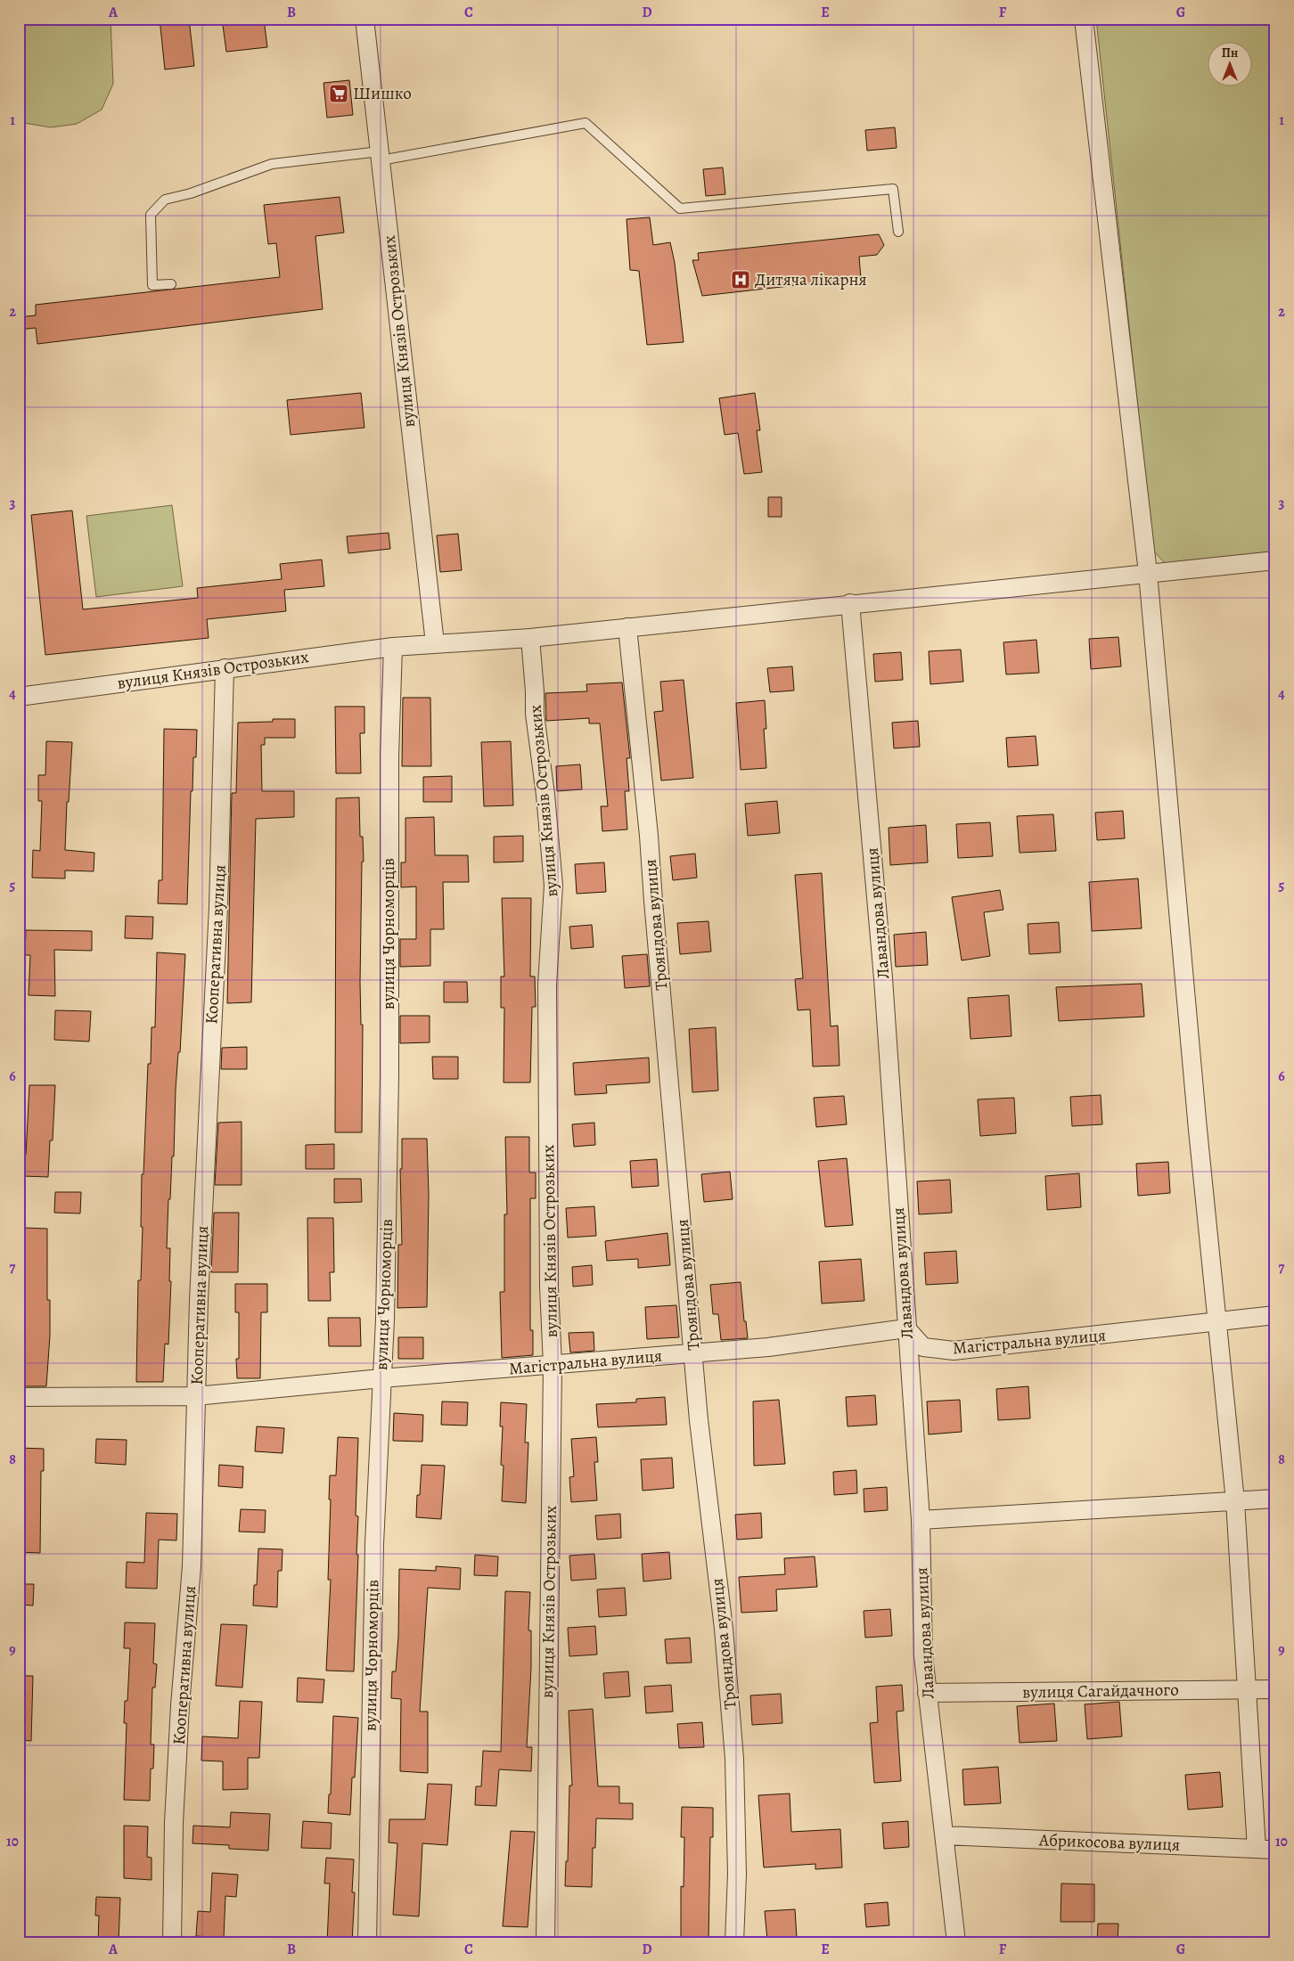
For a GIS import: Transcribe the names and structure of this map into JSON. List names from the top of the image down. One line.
{"streets":{"street":["вулиця Князів Острозьких","Лавандова вулиця","Трояндова вулиця","вулиця Чорноморців","Кооперативна вулиця","Магістральна вулиця","вулиця Сагайдачного","Абрикосова вулиця"]},"crossings":[["вулиця Князів Острозьких","вулиця Чорноморців"],["вулиця Князів Острозьких","Кооперативна вулиця"],["вулиця Князів Острозьких","Магістральна вулиця"],["Лавандова вулиця","Магістральна вулиця"],["Лавандова вулиця","вулиця Сагайдачного"],["Лавандова вулиця","Абрикосова вулиця"],["Трояндова вулиця","Магістральна вулиця"],["вулиця Чорноморців","Магістральна вулиця"],["Кооперативна вулиця","Магістральна вулиця"]],"places":{"supermarket":["Шишко"],"hospital":["Дитяча лікарня"]},"north":"top","grid":{"columns":["A","B","C","D","E","F","G"],"rows":["1","2","3","4","5","6","7","8","9","10"]}}
